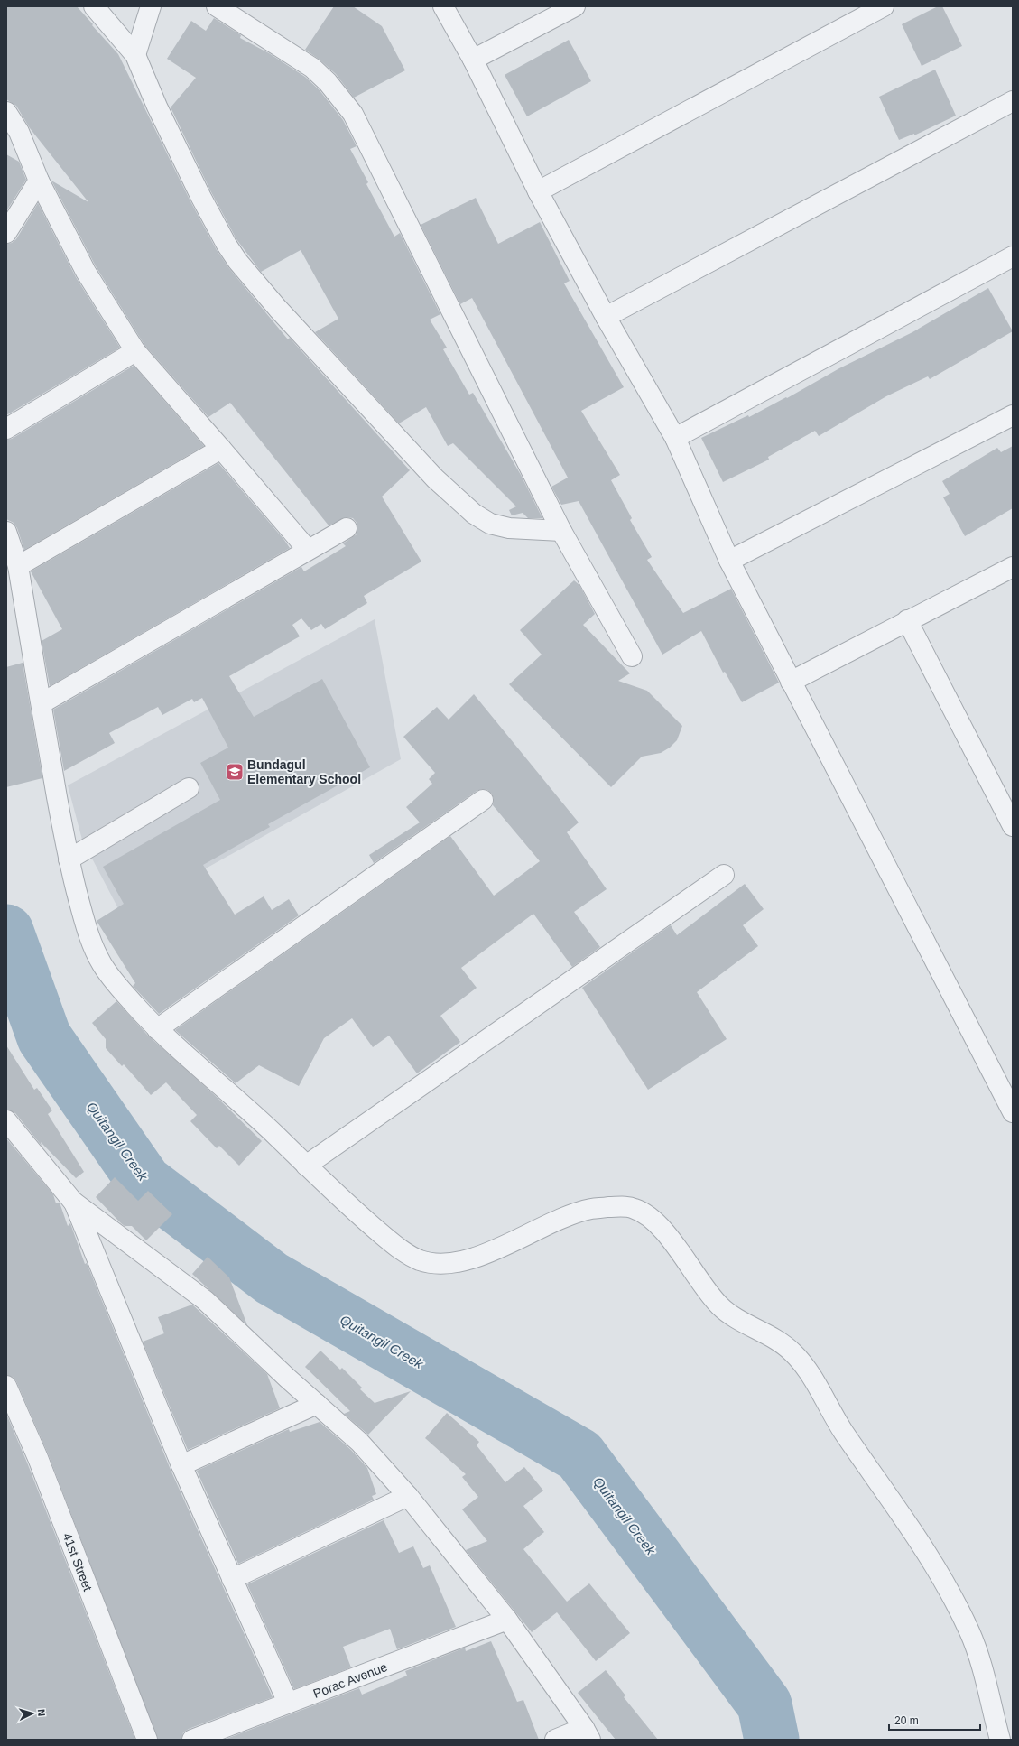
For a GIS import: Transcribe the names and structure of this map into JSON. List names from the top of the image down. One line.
{"streets":{"street":["41st Street","Porac Avenue"]},"water":["Quitangil Creek"],"places":{"school or university":["Bundagul Elementary School"]},"scale_bar":"20 m","north":"right"}
